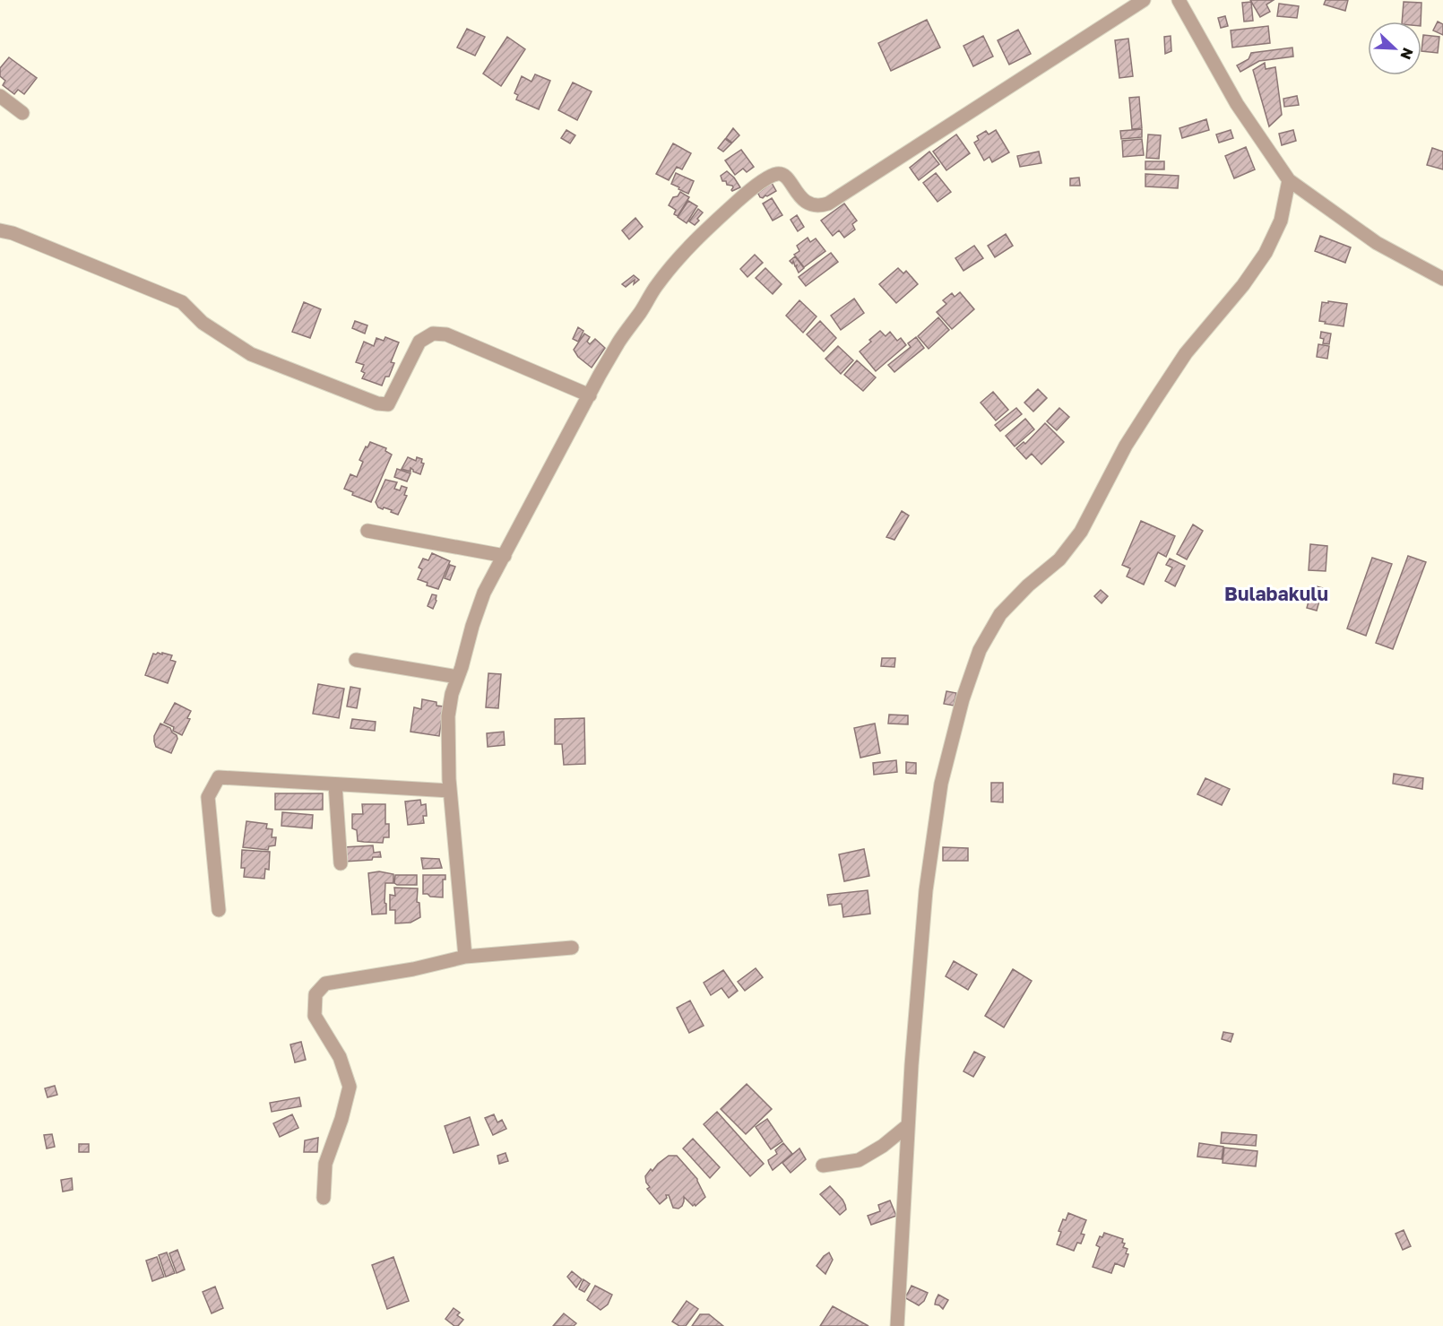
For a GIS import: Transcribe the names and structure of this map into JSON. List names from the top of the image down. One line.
{"districts":["Bulabakulu"],"north":"bottom right"}
